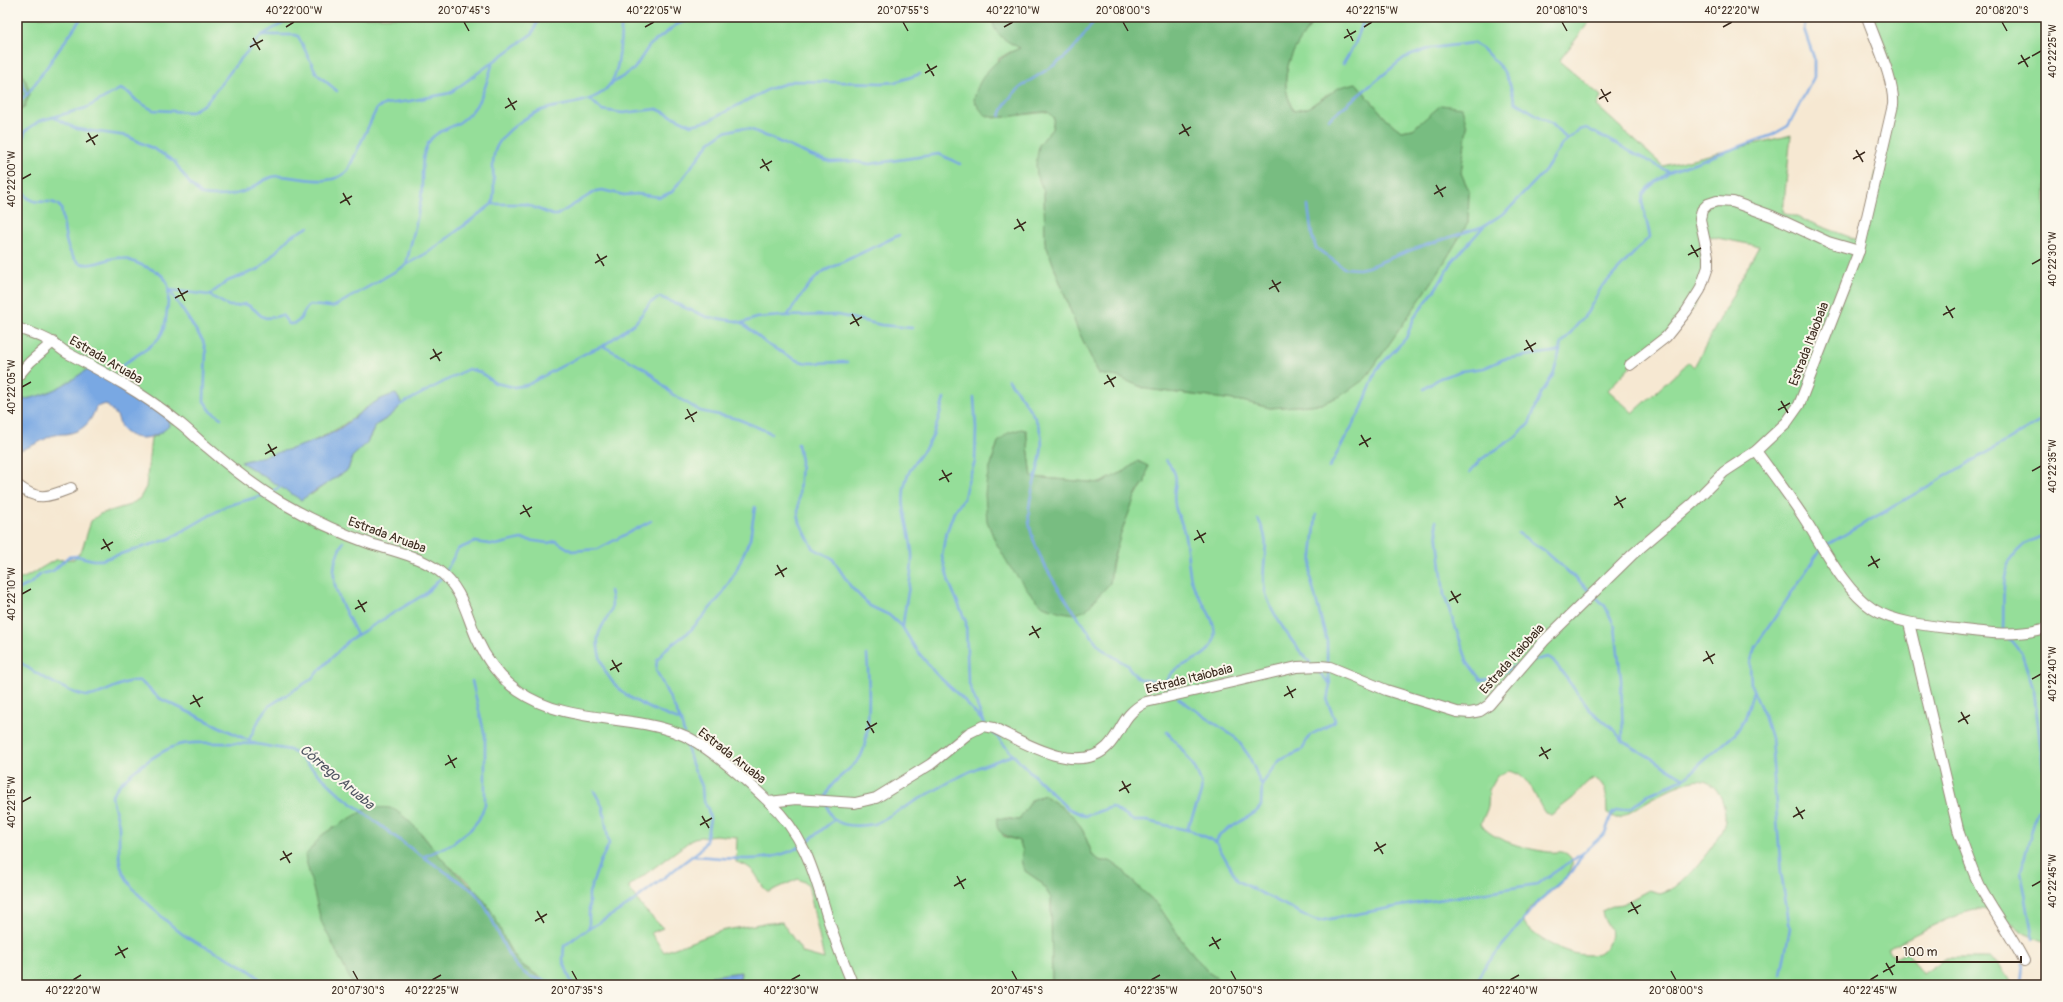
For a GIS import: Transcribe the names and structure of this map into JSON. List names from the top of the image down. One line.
{"streets":{"street":["Estrada Itaiobaia","Estrada Aruaba"]},"crossings":[["Estrada Itaiobaia","Estrada Aruaba"]],"water":["Córrego Aruaba"],"scale_bar":"100 m","coordinates":["40°22'00\"W","20°07'45\"S","40°22'05\"W","20°07'55\"S","40°22'10\"W","20°08'00\"S","40°22'15\"W","20°08'10\"S","40°22'20\"W","20°08'20\"S","40°22'25\"W","40°22'30\"W","40°22'35\"W","40°22'40\"W","40°22'45\"W","20°07'30\"S","20°07'35\"S","20°07'50\"S"]}
